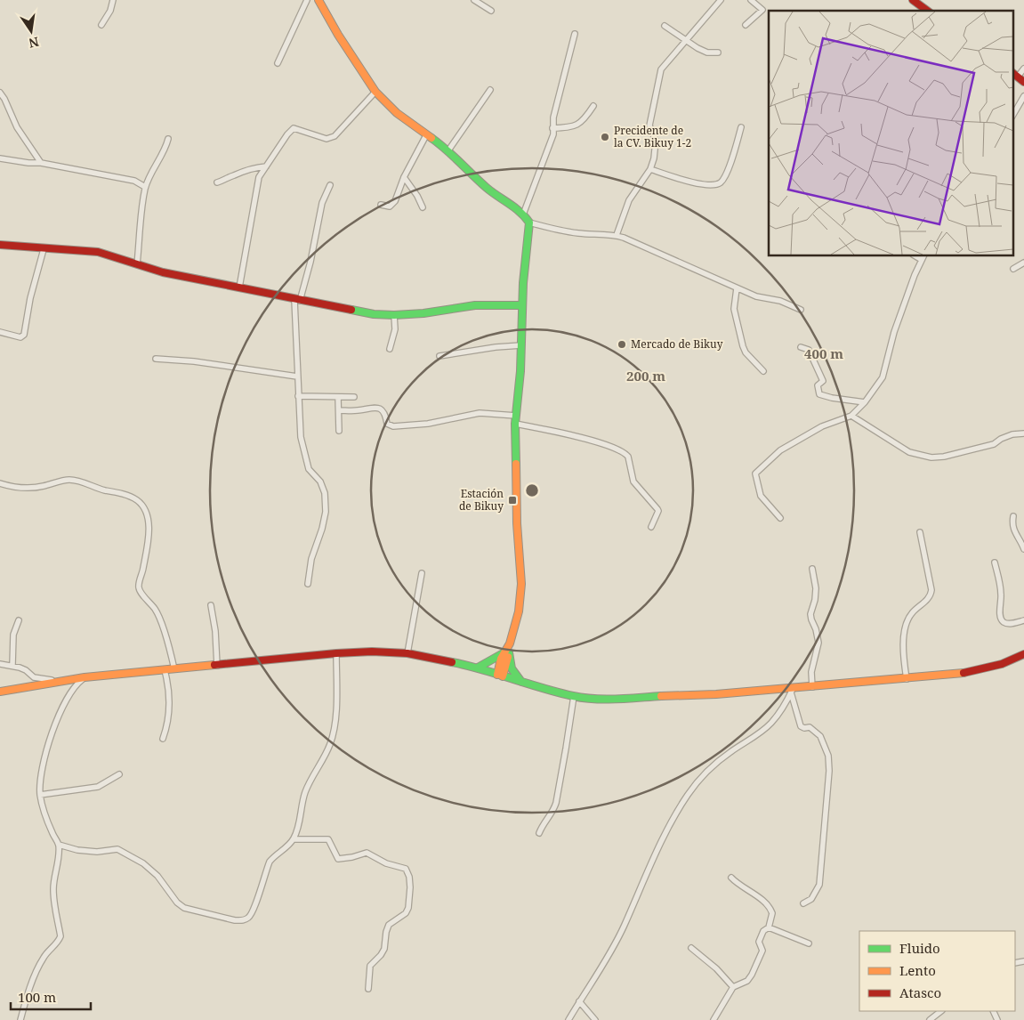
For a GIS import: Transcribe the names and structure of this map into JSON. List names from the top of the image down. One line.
{"places":{"other":["Precidente de la CV. Bikuy 1-2","Mercado de Bikuy"],"transit":["Estación de Bikuy"]},"legend":["Fluido","Lento","Atasco"],"scale_bar":"100 m","north":"bottom","rings":["400 m","200 m"]}
